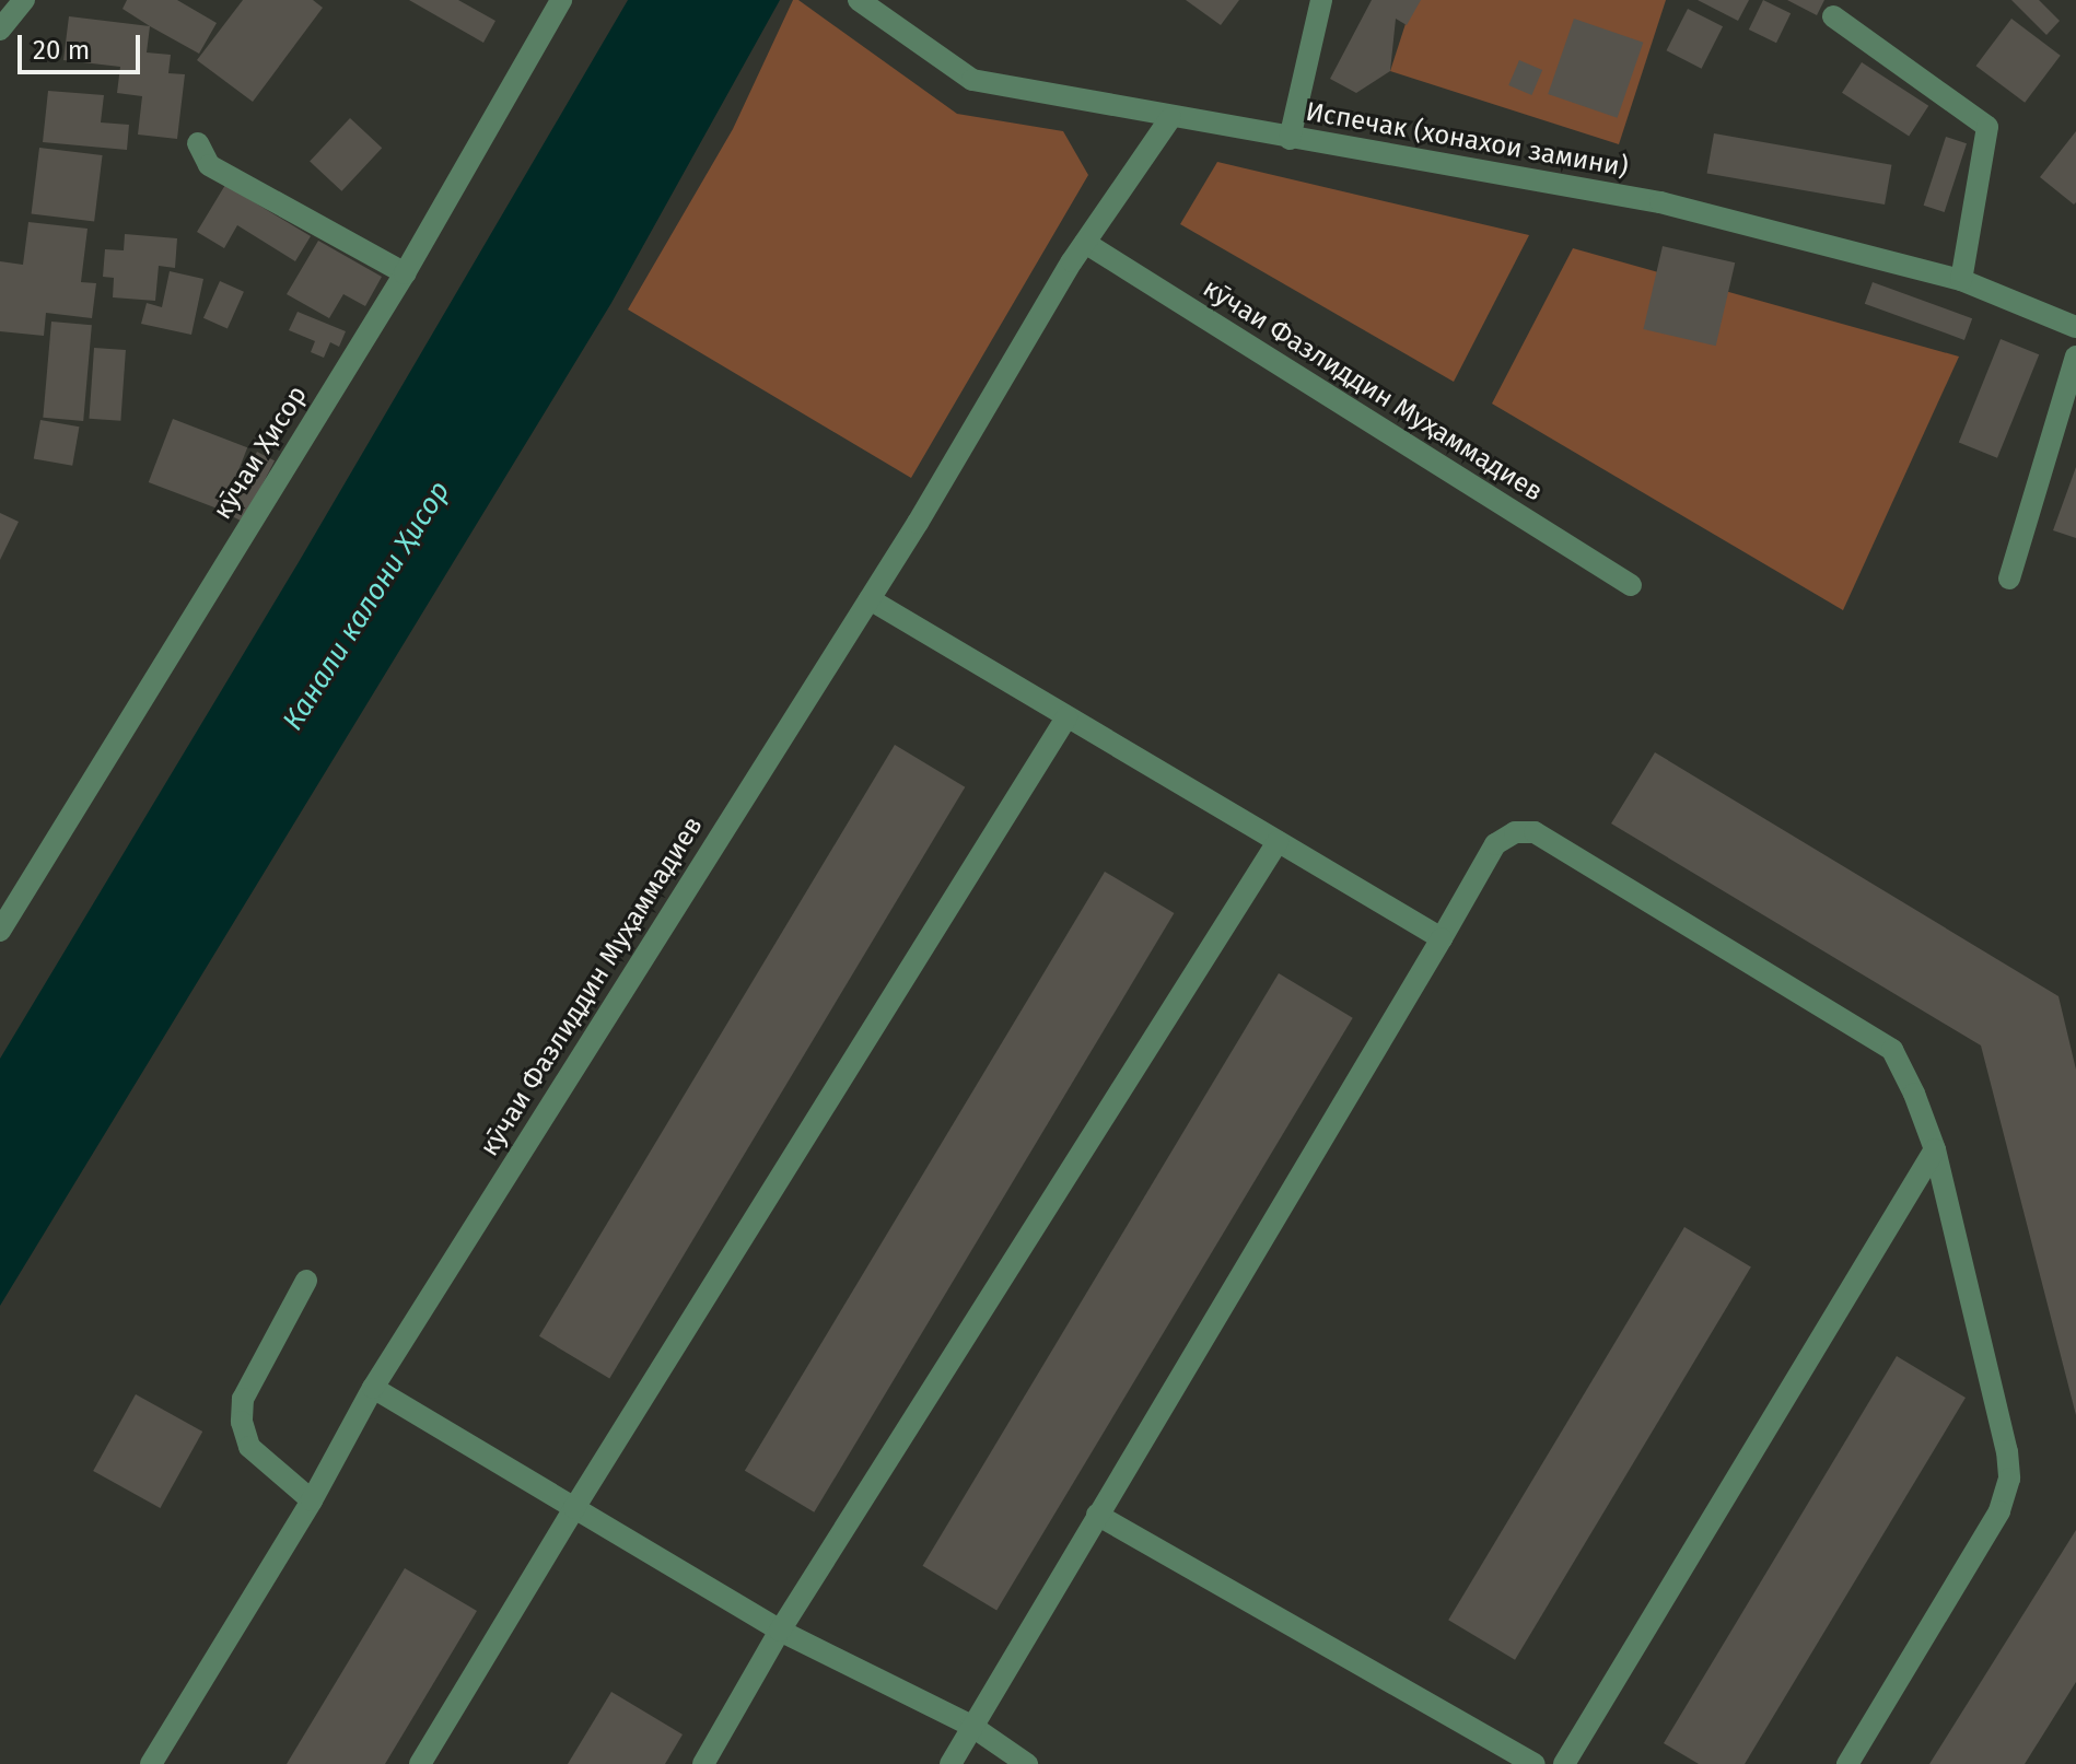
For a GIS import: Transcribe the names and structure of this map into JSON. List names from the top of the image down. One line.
{"streets":{"street":["Испечак (хонахои замини)","кӯчаи Фазлиддин Муҳаммадиев","кӯчаи Ҳисор"]},"crossings":[["Испечак (хонахои замини)","кӯчаи Фазлиддин Муҳаммадиев"]],"water":["Канали калони Ҳисор"],"scale_bar":"20 m"}
